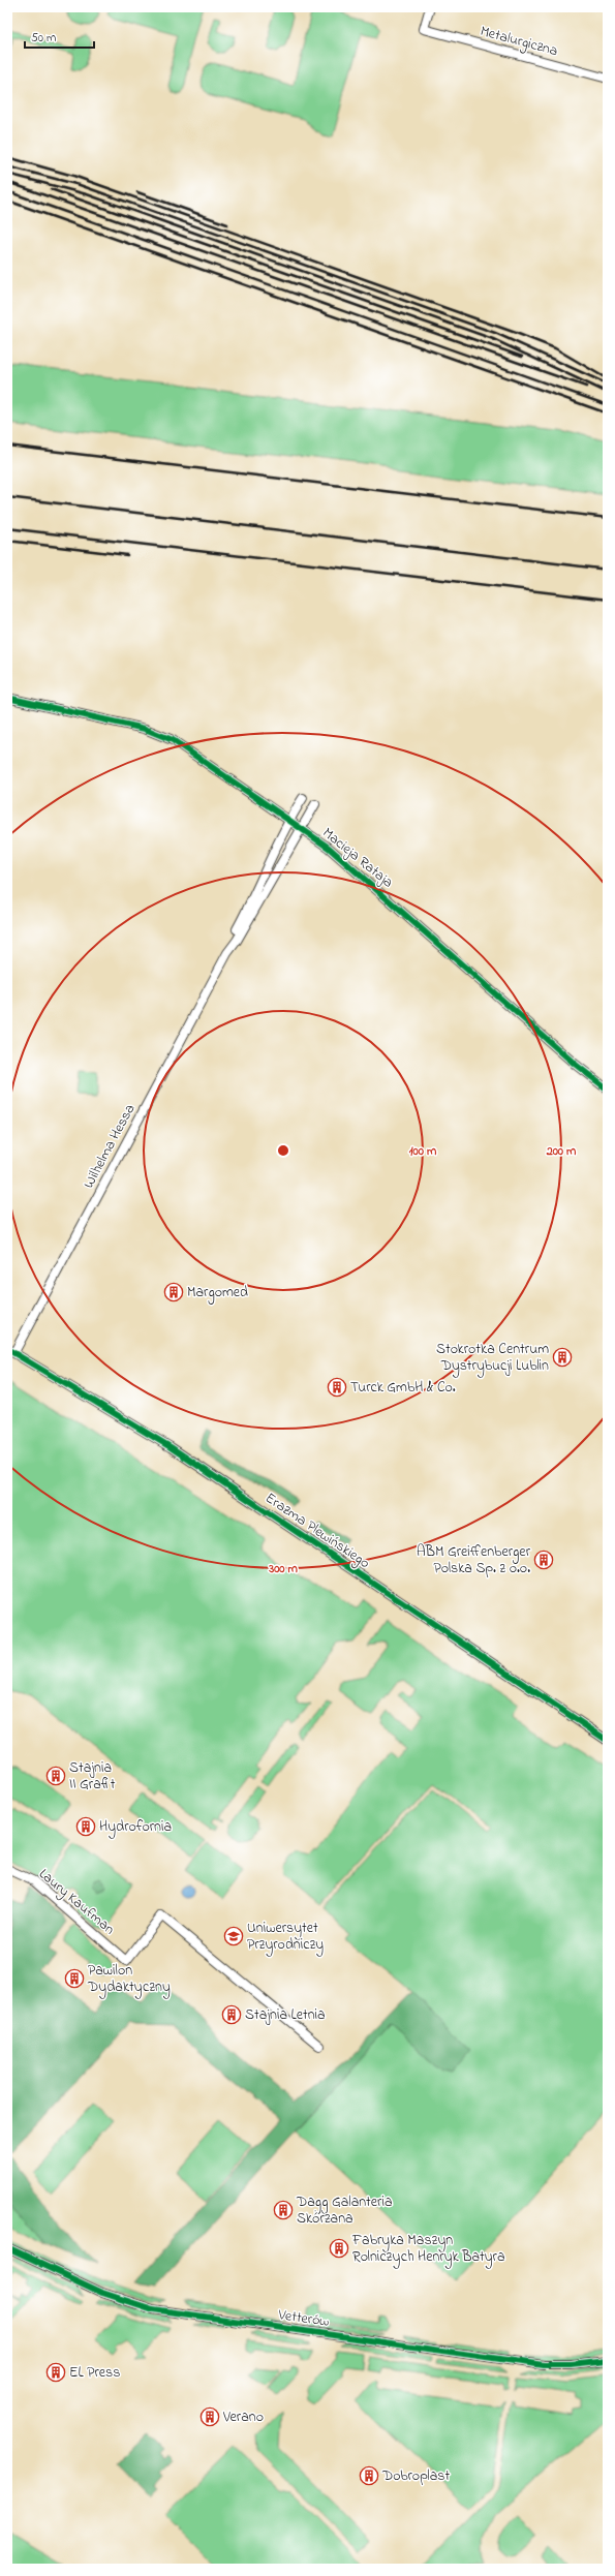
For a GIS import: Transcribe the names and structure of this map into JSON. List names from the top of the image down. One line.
{"streets":{"street":["Metalurgiczna","Macieja Rataja","Wilhelma Hessa","Erazma Plewińskiego","Laury Kaufman","Vetterów"]},"crossings":[["Macieja Rataja","Wilhelma Hessa"],["Wilhelma Hessa","Erazma Plewińskiego"]],"places":{"building":["Margomed","Stokrotka Centrum Dystrybucji Lublin","Turck GmbH & Co.","ABM Greiffenberger Polska Sp. z o.o.","Stajnia II Grafit","Hydrofornia","Pawilon Dydaktyczny","Stajnia Letnia","Dagg Galanteria Skórzana","Fabryka Maszyn Rolniczych Henryk Batyra","EL Press","Verano","Dobroplast"],"school or university":["Uniwersytet Przyrodniczy"]},"scale_bar":"50 m","rings":["100 m","200 m","300 m"]}
